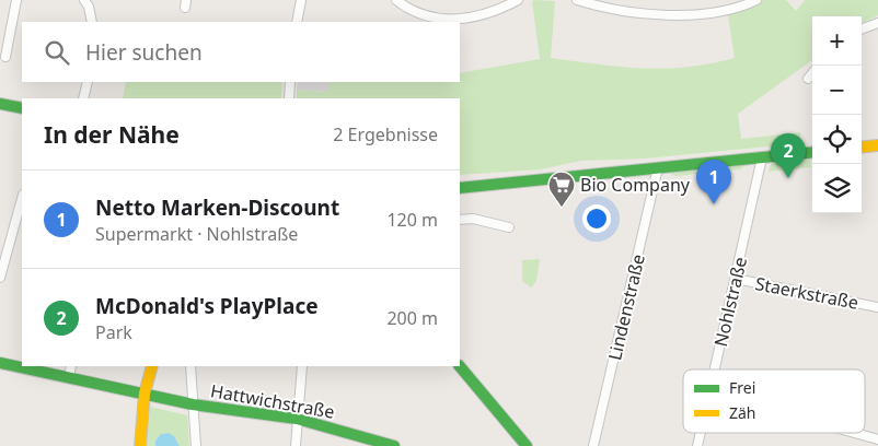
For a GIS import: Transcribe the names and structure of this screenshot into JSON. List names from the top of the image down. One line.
{"streets":{"main road":["Hattwichstraße"],"street":["Staerkstraße","Nohlstraße","Lindenstraße"]},"crossings":[["Staerkstraße","Nohlstraße"]],"places":{"supermarket":["Bio Company"]},"legend":["Frei","Zäh"],"page":{"map_buttons":["+","−"],"search":"Hier suchen","heading":["In der Nähe","2 Ergebnisse"],"pins":["2","1"],"list":[{"mark":"1","name":"Netto Marken-Discount","note":"Supermarkt · Nohlstraße","value":"120 m"},{"mark":"2","name":"McDonald's PlayPlace","note":"Park","value":"200 m"}]}}
